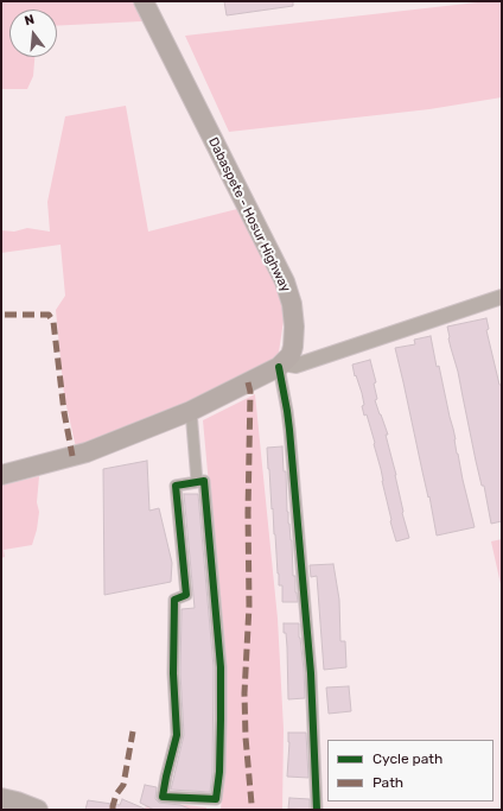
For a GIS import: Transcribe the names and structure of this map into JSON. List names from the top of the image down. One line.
{"streets":{"highway":["Dabaspete - Hosur Highway"]},"legend":["Cycle path","Path"],"north":"top"}
